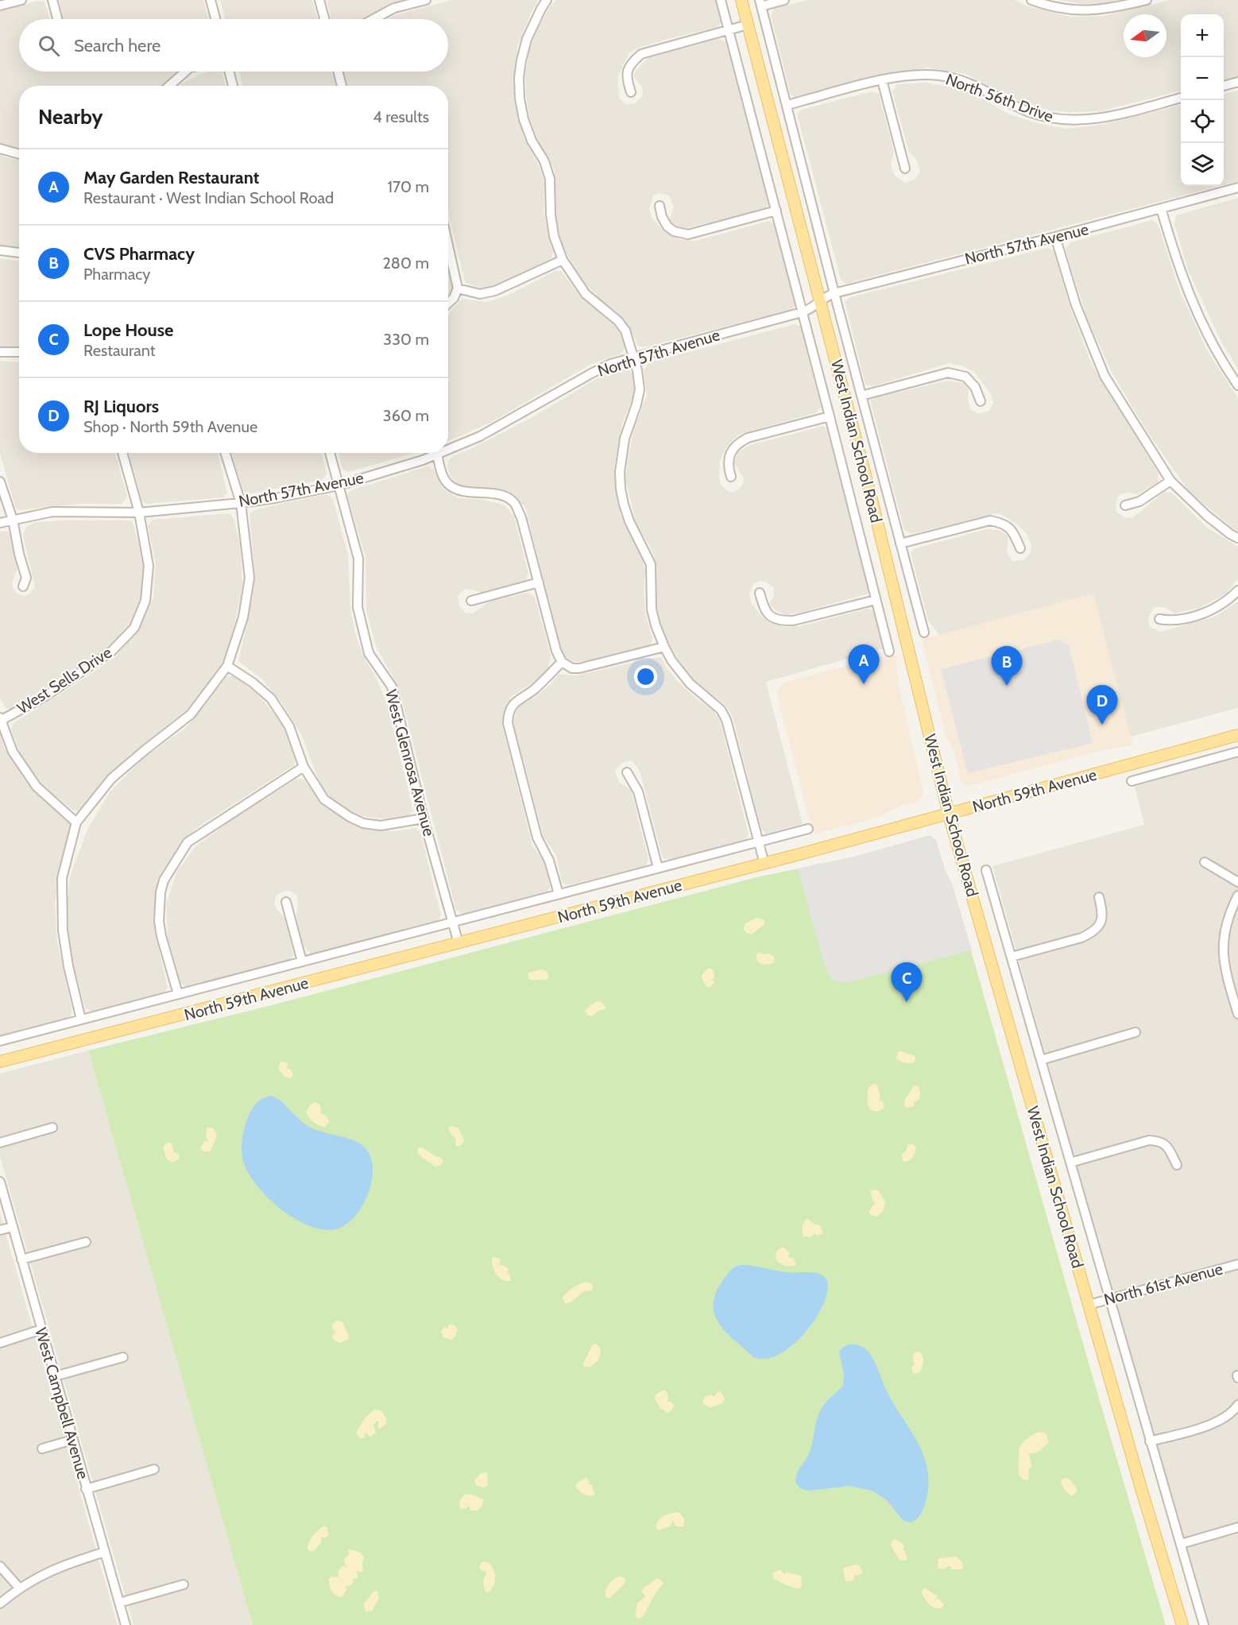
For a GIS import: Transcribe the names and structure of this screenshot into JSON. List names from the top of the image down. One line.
{"streets":{"main road":["West Indian School Road","North 59th Avenue"],"street":["North 56th Drive","North 57th Avenue","West Sells Drive","West Glenrosa Avenue","North 61st Avenue","West Campbell Avenue"]},"crossings":[["North 56th Drive","West Indian School Road"],["North 57th Avenue","West Indian School Road"],["North 57th Avenue","West Sells Drive"],["North 57th Avenue","West Glenrosa Avenue"],["West Indian School Road","North 59th Avenue"],["West Indian School Road","North 61st Avenue"],["West Glenrosa Avenue","North 59th Avenue"]],"north":"left","page":{"map_buttons":["+","−"],"search":"Search here","heading":["Nearby","4 results"],"list":[{"mark":"A","name":"May Garden Restaurant","note":"Restaurant · West Indian School Road","value":"170 m"},{"mark":"B","name":"CVS Pharmacy","note":"Pharmacy","value":"280 m"},{"mark":"C","name":"Lope House","note":"Restaurant","value":"330 m"},{"mark":"D","name":"RJ Liquors","note":"Shop · North 59th Avenue","value":"360 m"}],"pins":["A","B","D","C"]}}
